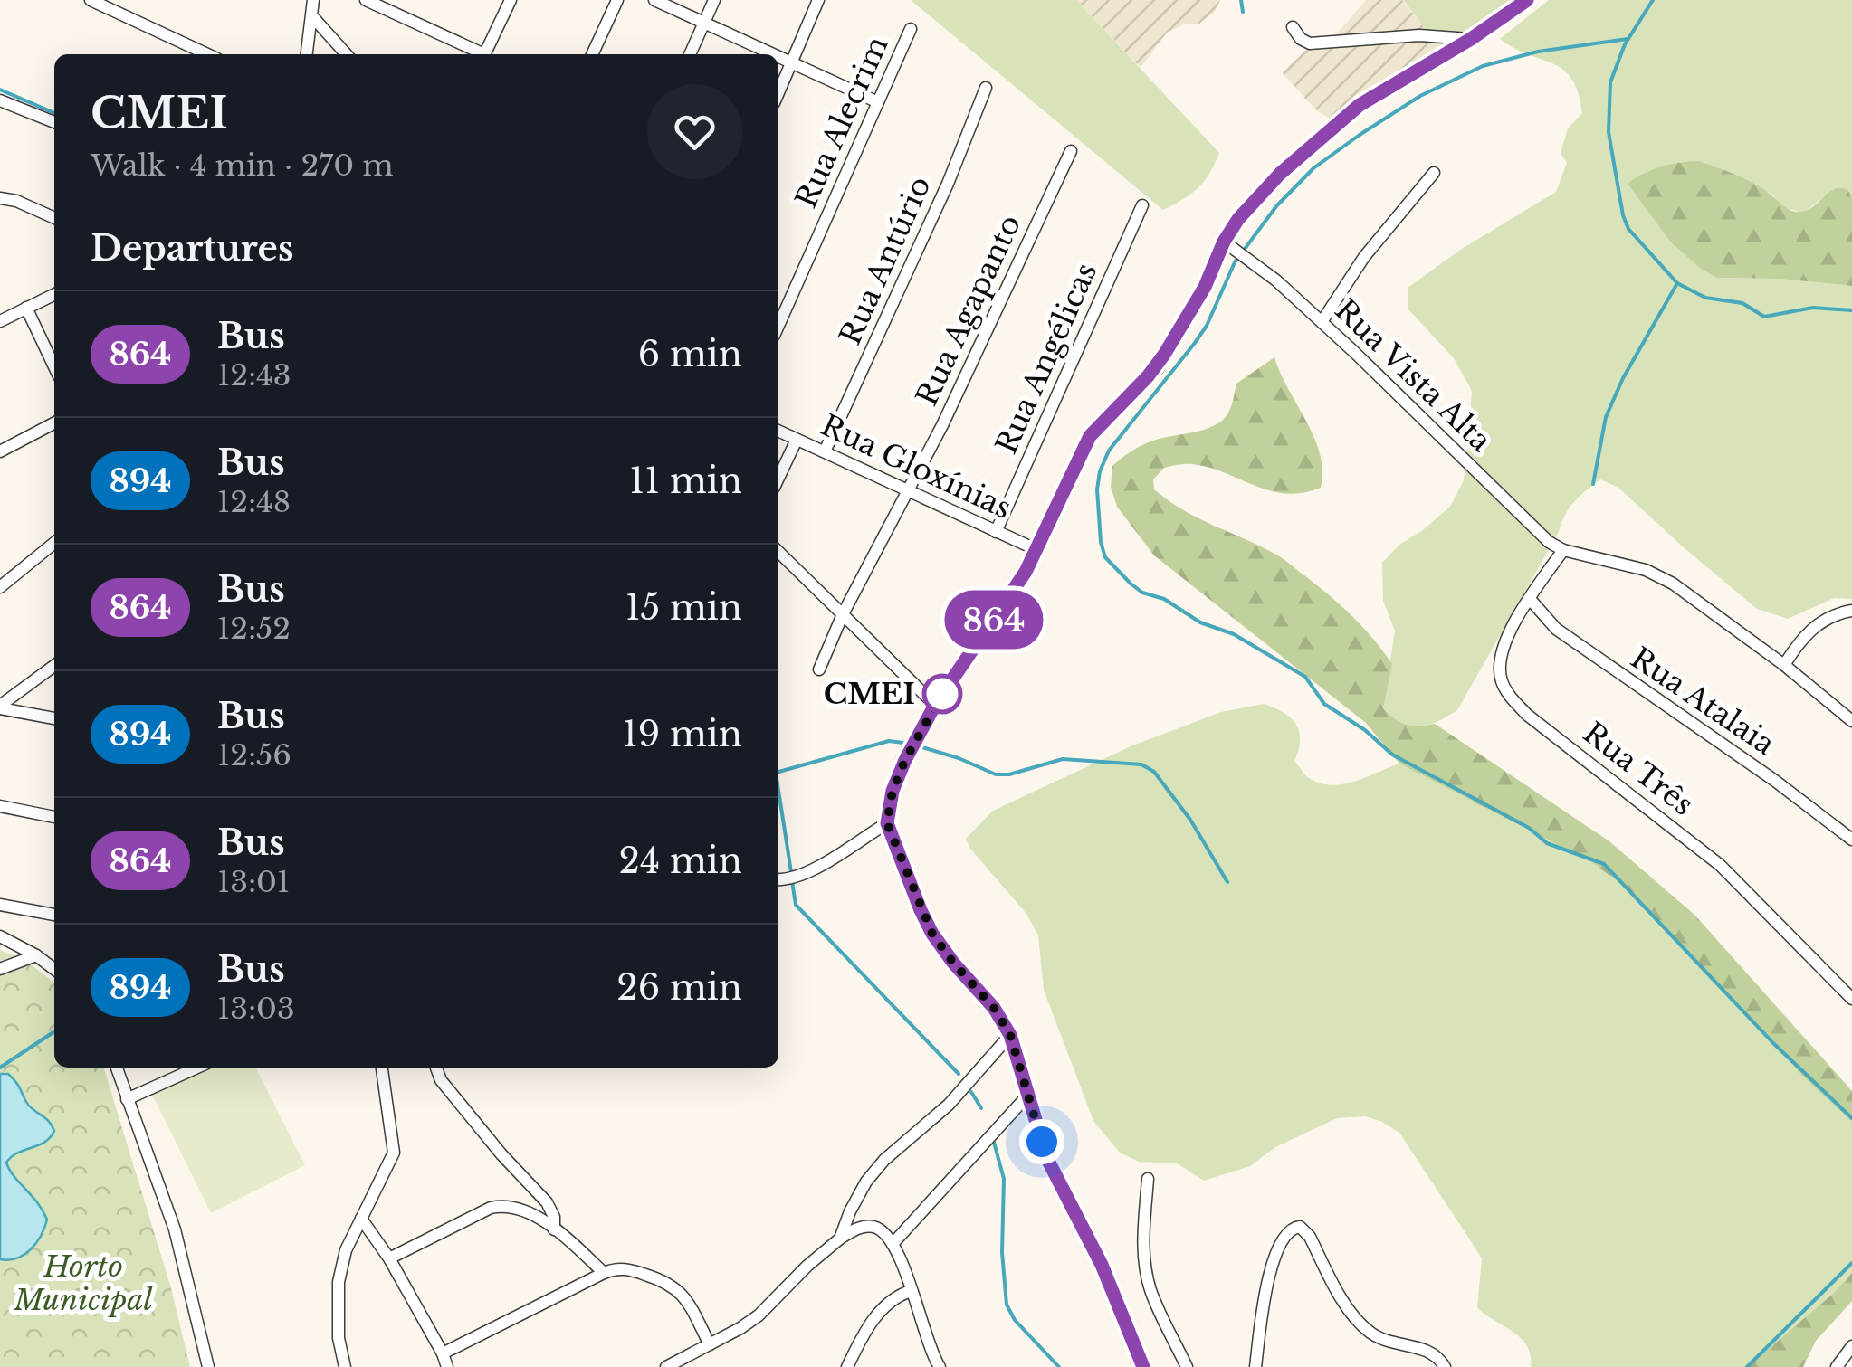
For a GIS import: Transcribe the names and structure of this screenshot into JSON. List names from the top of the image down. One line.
{"streets":{"street":["Rua Alecrim","Rua Antúrio","Rua Agapanto","Rua Angélicas","Rua Vista Alta","Rua Gloxínias","Rua Atalaia","Rua Três"]},"crossings":[["Rua Antúrio","Rua Gloxínias"],["Rua Agapanto","Rua Gloxínias"],["Rua Angélicas","Rua Gloxínias"],["Rua Vista Alta","Rua Três"],["Rua Atalaia","Rua Três"]],"parks":["Horto Municipal"],"places":["CMEI"],"lines":["bus line 864"],"page":{"on_map":"864","heading":[["CMEI","Walk · 4 min · 270 m"],"Departures"],"list":[{"mark":"864","name":"Bus","note":"12:43","value":"6 min"},{"mark":"894","name":"Bus","note":"12:48","value":"11 min"},{"mark":"864","name":"Bus","note":"12:52","value":"15 min"},{"mark":"894","name":"Bus","note":"12:56","value":"19 min"},{"mark":"864","name":"Bus","note":"13:01","value":"24 min"},{"mark":"894","name":"Bus","note":"13:03","value":"26 min"}]}}
